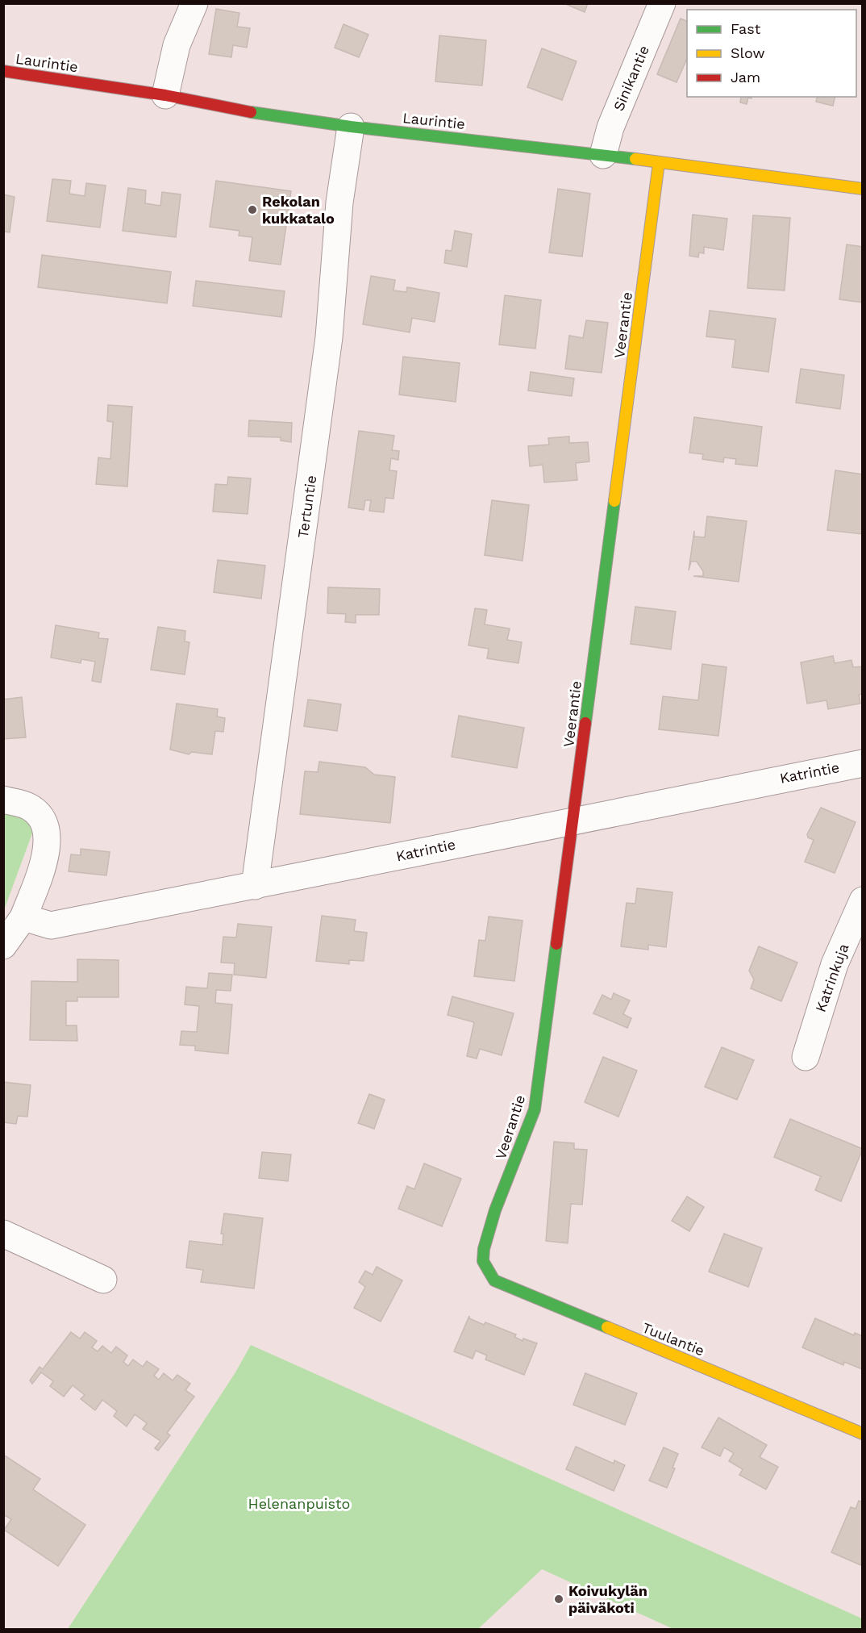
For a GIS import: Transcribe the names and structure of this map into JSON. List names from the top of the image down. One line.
{"streets":{"street":["Laurintie","Sinikantie","Veerantie","Tertuntie","Katrintie","Katrinkuja","Tuulantie"]},"crossings":[["Laurintie","Sinikantie"],["Laurintie","Veerantie"],["Laurintie","Tertuntie"],["Veerantie","Katrintie"],["Veerantie","Tuulantie"],["Tertuntie","Katrintie"]],"parks":["Helenanpuisto"],"places":["Rekolan kukkatalo","Koivukylän päiväkoti"],"legend":["Fast","Slow","Jam"]}
